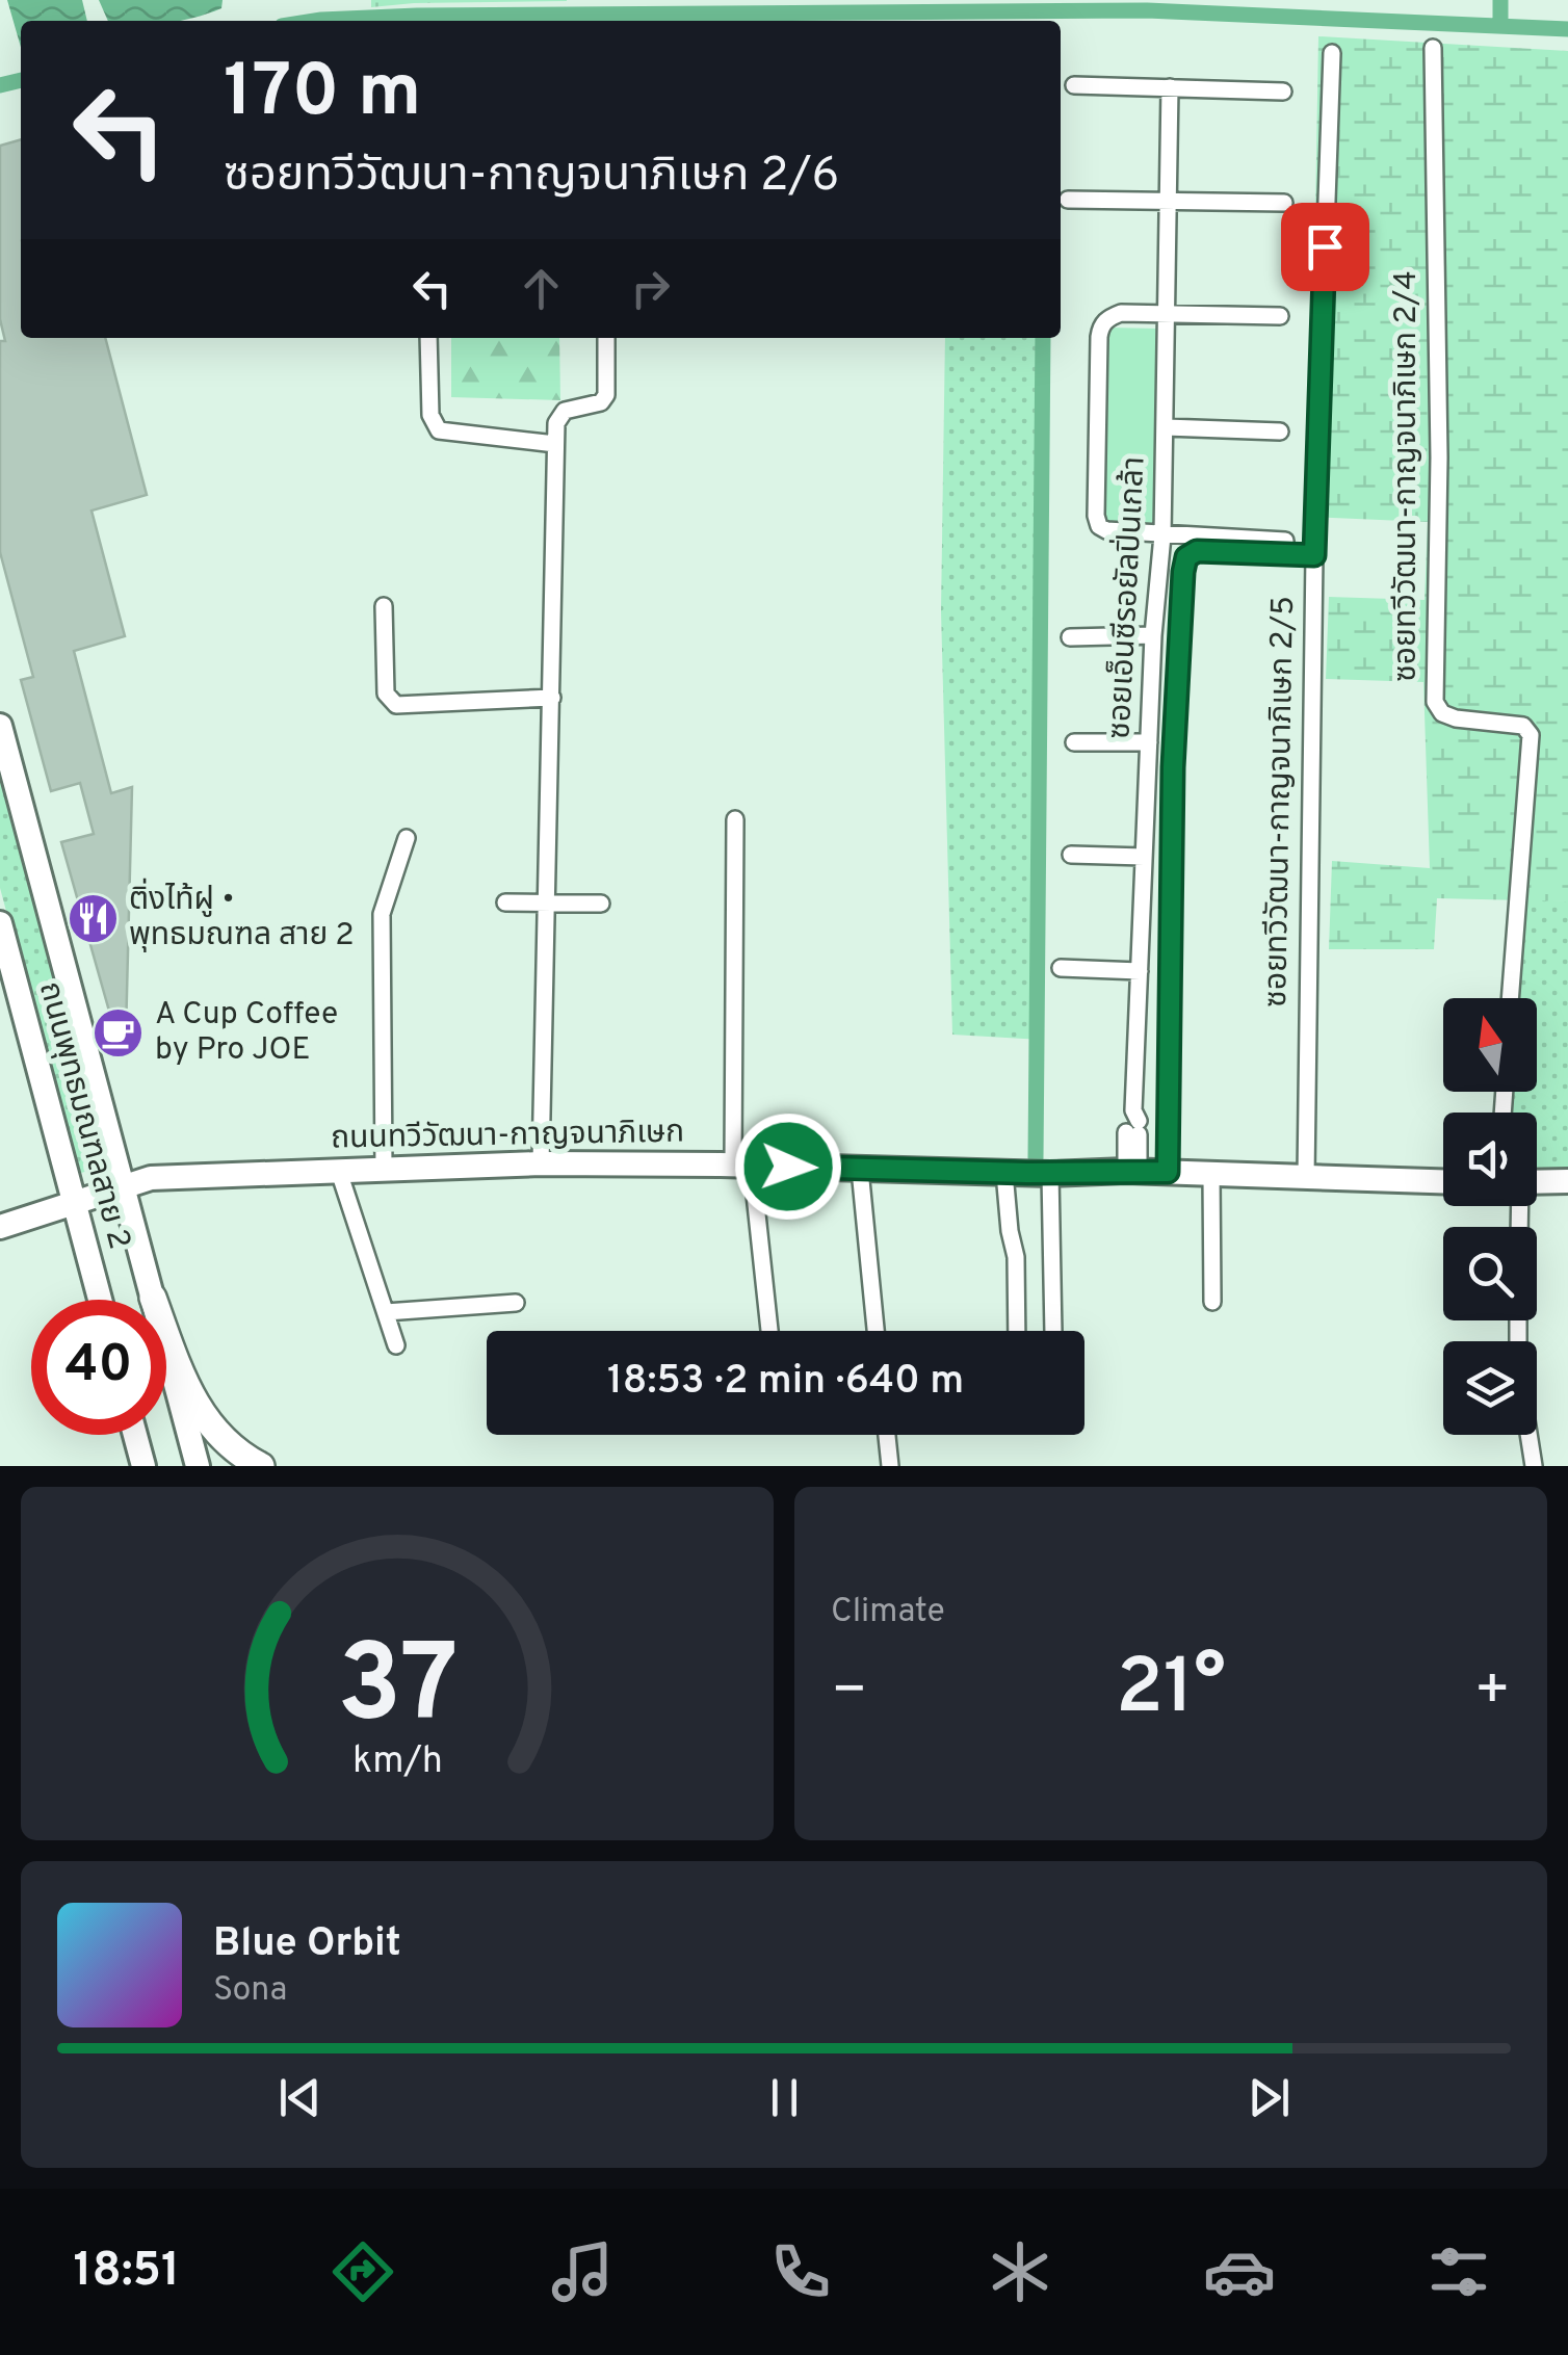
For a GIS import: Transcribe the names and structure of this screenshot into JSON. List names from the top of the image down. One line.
{"streets":{"street":["ซอยทวีวัฒนา-กาญจนาภิเษก 2/4","ซอยเอ็นซีรอยัลปิ่นเกล้า","ซอยทวีวัฒนา-กาญจนาภิเษก 2/5","ถนนพุทธมณฑลสาย 2","ถนนทวีวัฒนา-กาญจนาภิเษก"]},"crossings":[["ซอยเอ็นซีรอยัลปิ่นเกล้า","ถนนทวีวัฒนา-กาญจนาภิเษก"],["ซอยทวีวัฒนา-กาญจนาภิเษก 2/5","ถนนทวีวัฒนา-กาญจนาภิเษก"],["ถนนพุทธมณฑลสาย 2","ถนนทวีวัฒนา-กาญจนาภิเษก"]],"places":{"restaurant":["ติ่งไท้ฝู • พุทธมณฑล สาย 2"],"cafe":["A Cup Coffee by Pro JOE"]},"north":"top","page":{"turn":["170 m","ซอยทวีวัฒนา-กาญจนาภิเษก 2/6"],"limit":"40","trip":"18:53 · 2 min · 640 m","tile":"Climate","heat":["−","21°","+"],"song":["Blue Orbit","Sona"],"tabs":"18:51","gauge":["37","km/h"]}}
